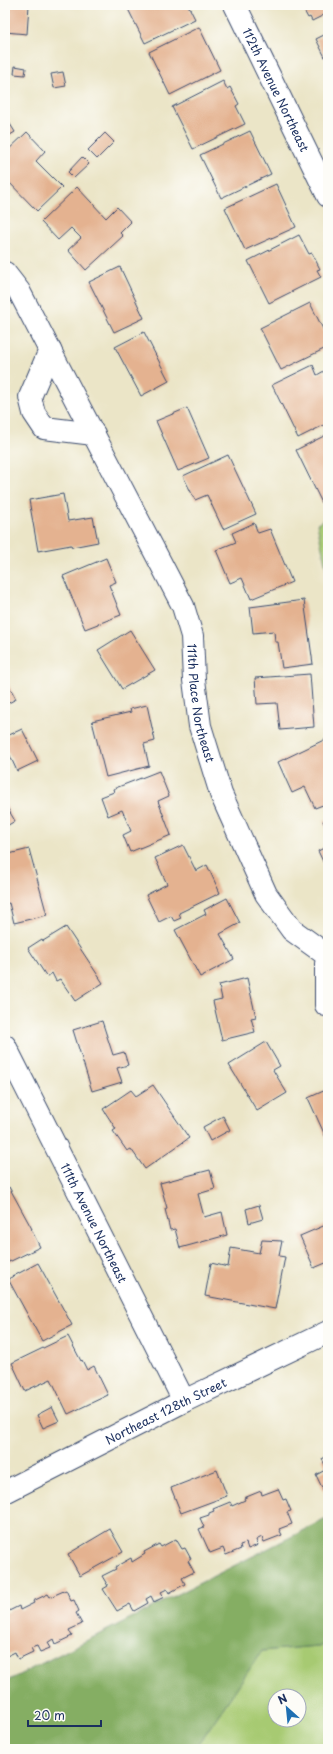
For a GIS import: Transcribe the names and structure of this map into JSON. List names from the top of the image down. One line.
{"streets":{"street":["112th Avenue Northeast","111th Place Northeast","111th Avenue Northeast","Northeast 128th Street"]},"crossings":[["111th Avenue Northeast","Northeast 128th Street"]],"scale_bar":"20 m","north":"top left"}
